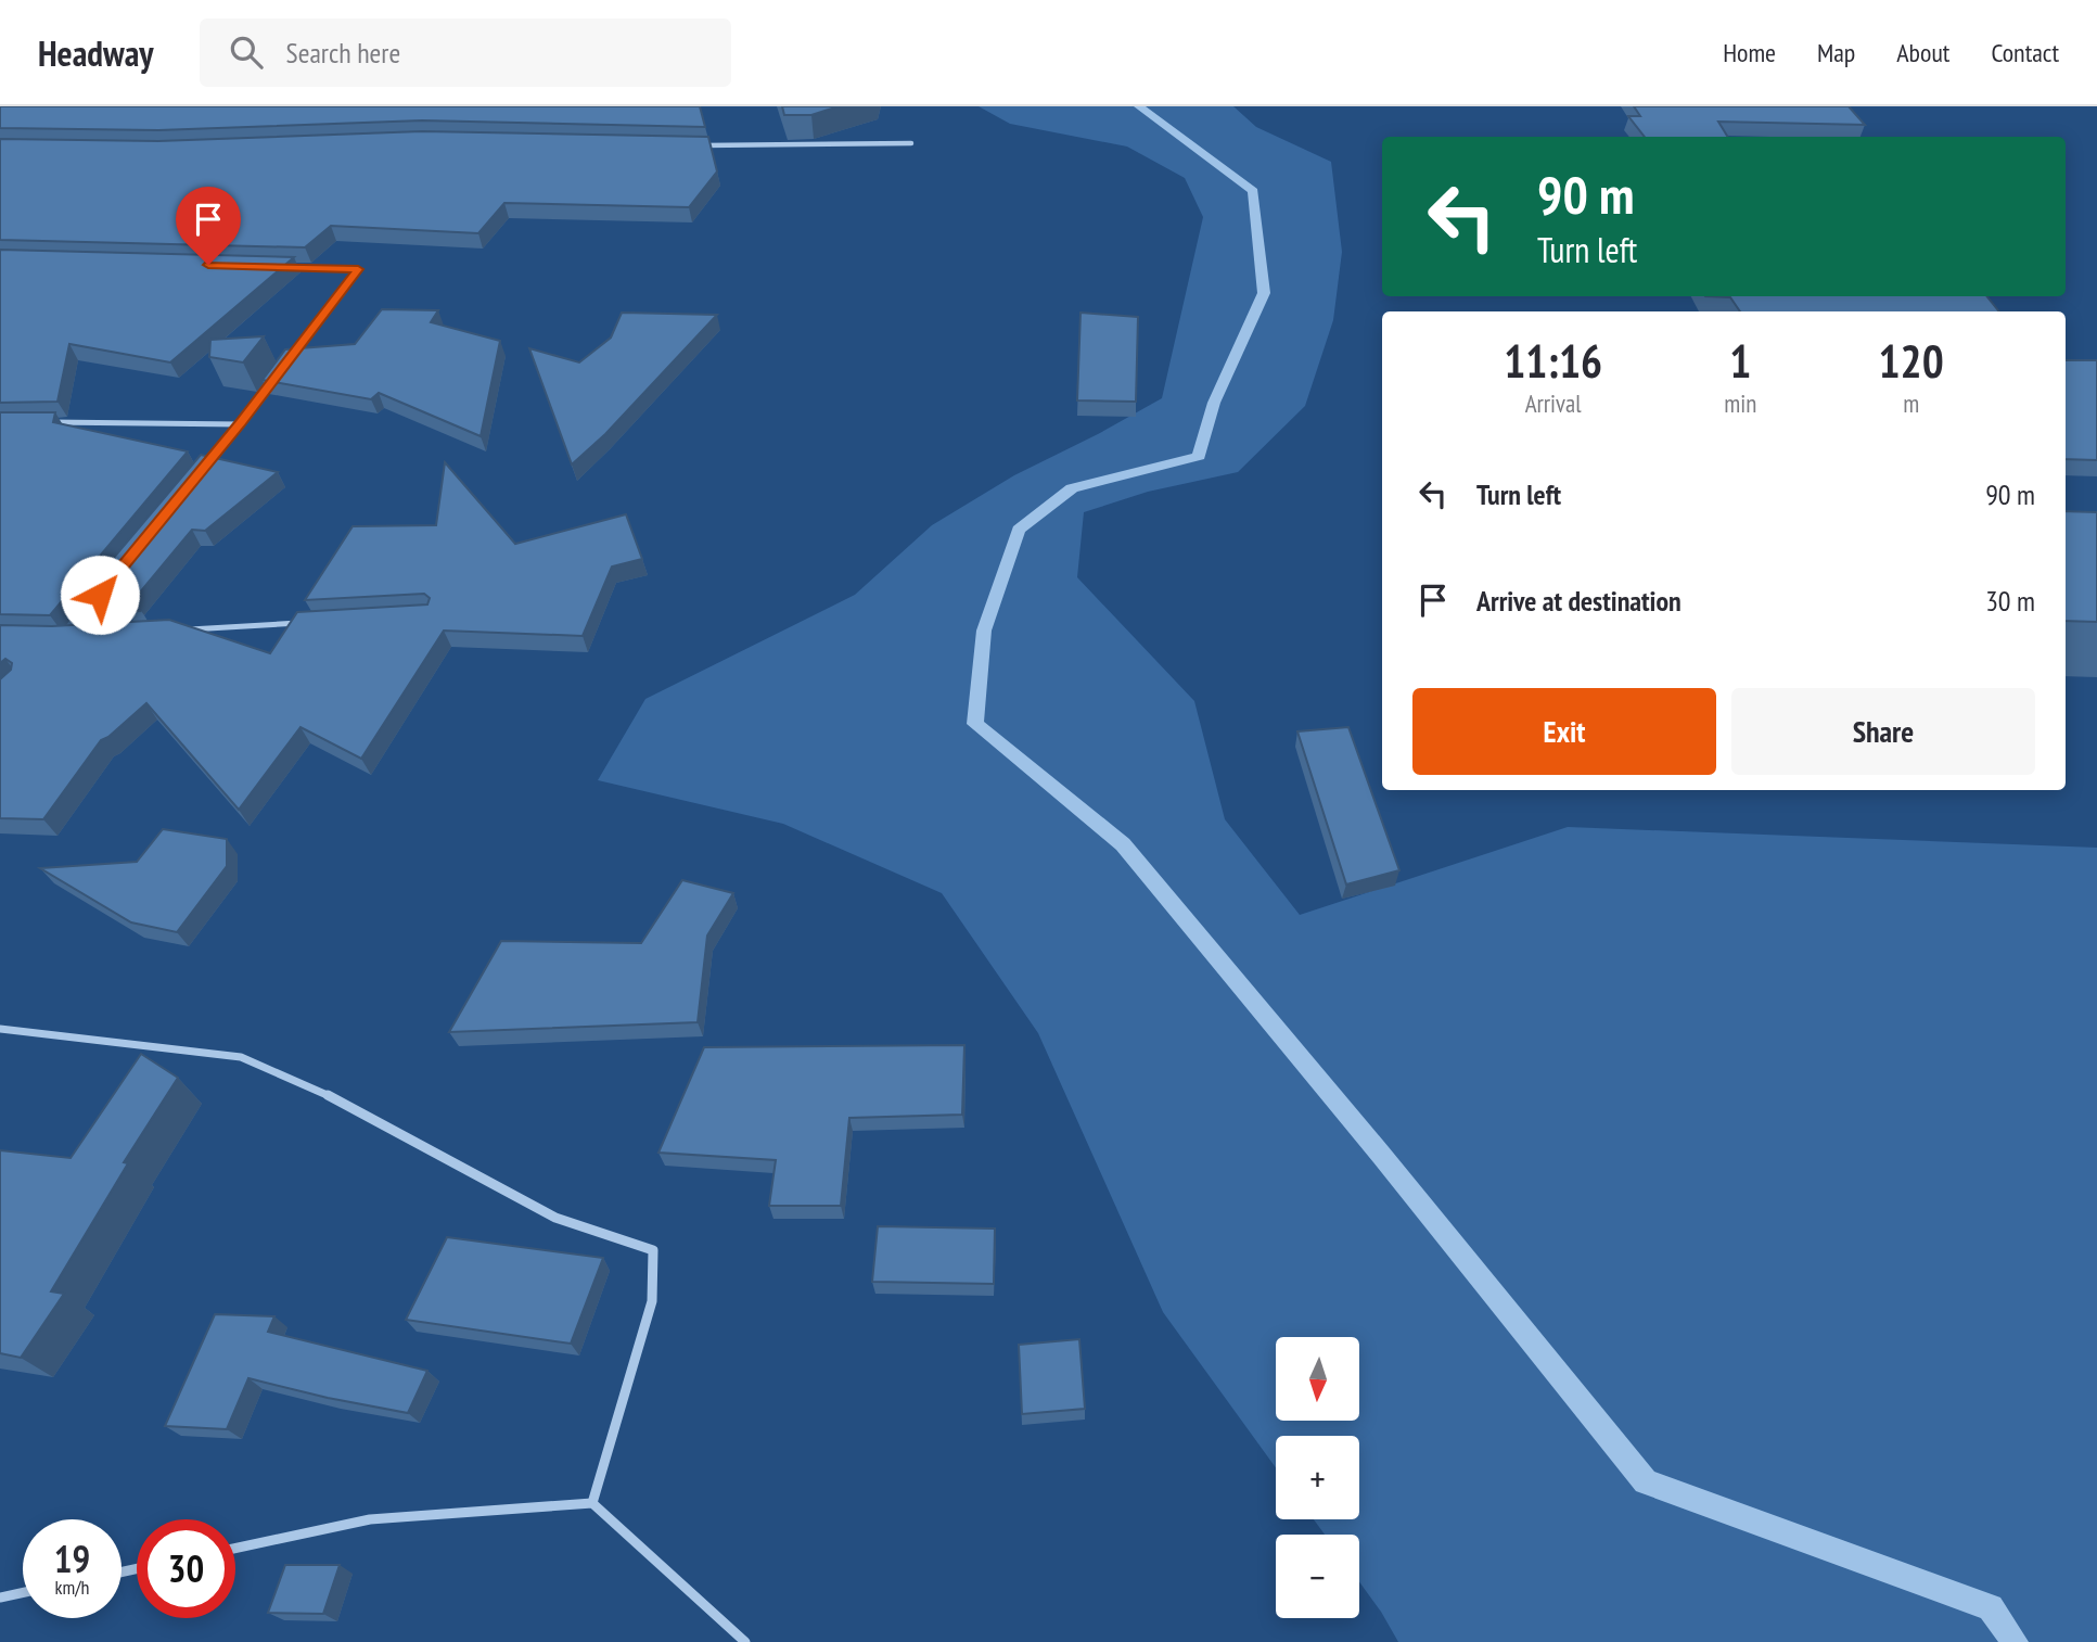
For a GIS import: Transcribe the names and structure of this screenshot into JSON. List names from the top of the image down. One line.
{"north":"bottom","page":{"header":"Headway","search":"Search here","nav":["Home","Map","About","Contact"],"turn":["90 m","Turn left"],"eta":["11:16","Arrival","1","min","120","m"],"list":[{"name":"Turn left","value":"90 m"},{"name":"Arrive at destination","value":"30 m"}],"buttons":["Exit","Share"],"map_buttons":["+","−"],"speed":"19 km/h","limit":"30"}}
